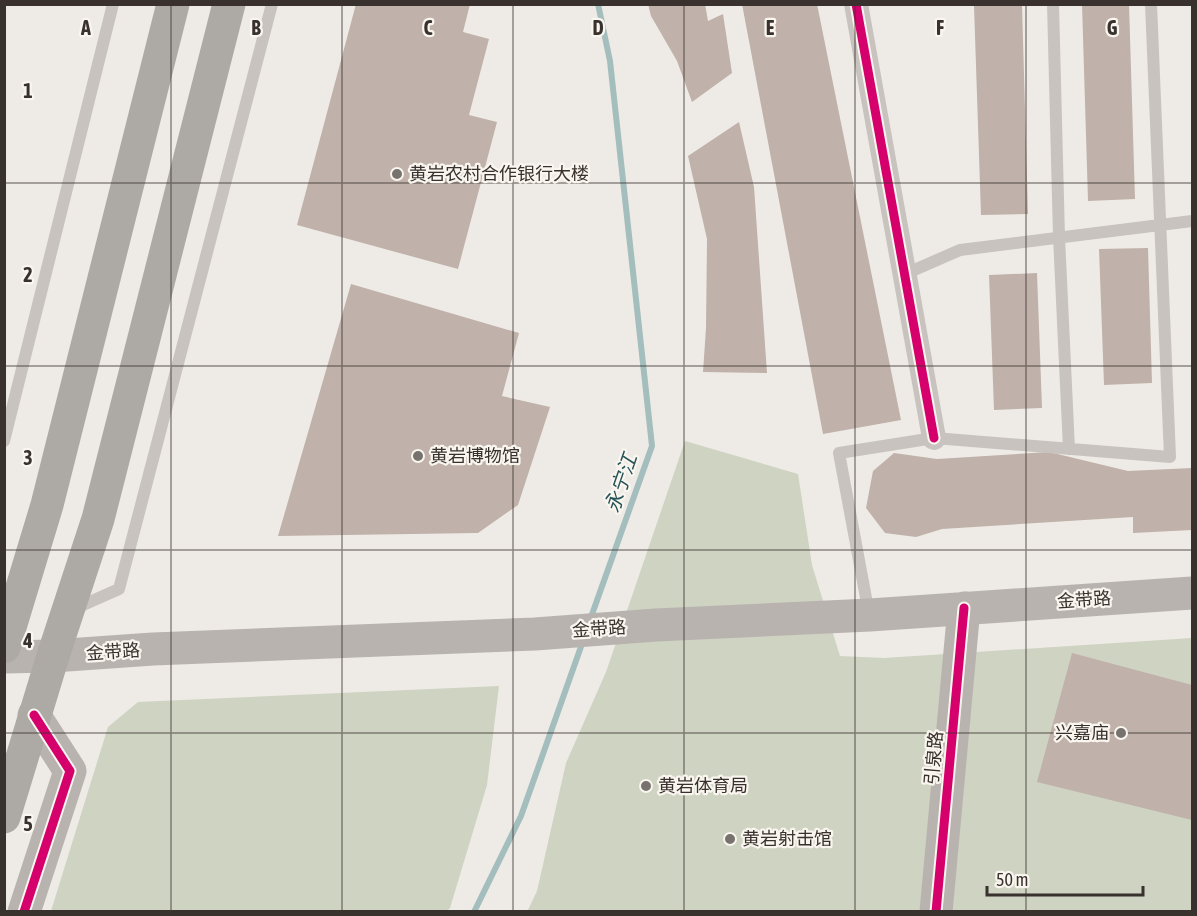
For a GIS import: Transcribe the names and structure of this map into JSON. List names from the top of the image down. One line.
{"streets":{"main road":["金带路","引泉路"]},"crossings":[["金带路","引泉路"]],"water":["永宁江"],"places":["黄岩农村合作银行大楼","黄岩博物馆","兴嘉庙","黄岩体育局","黄岩射击馆"],"scale_bar":"50 m","grid":{"columns":["A","B","C","D","E","F","G"],"rows":["1","2","3","4","5"]}}
